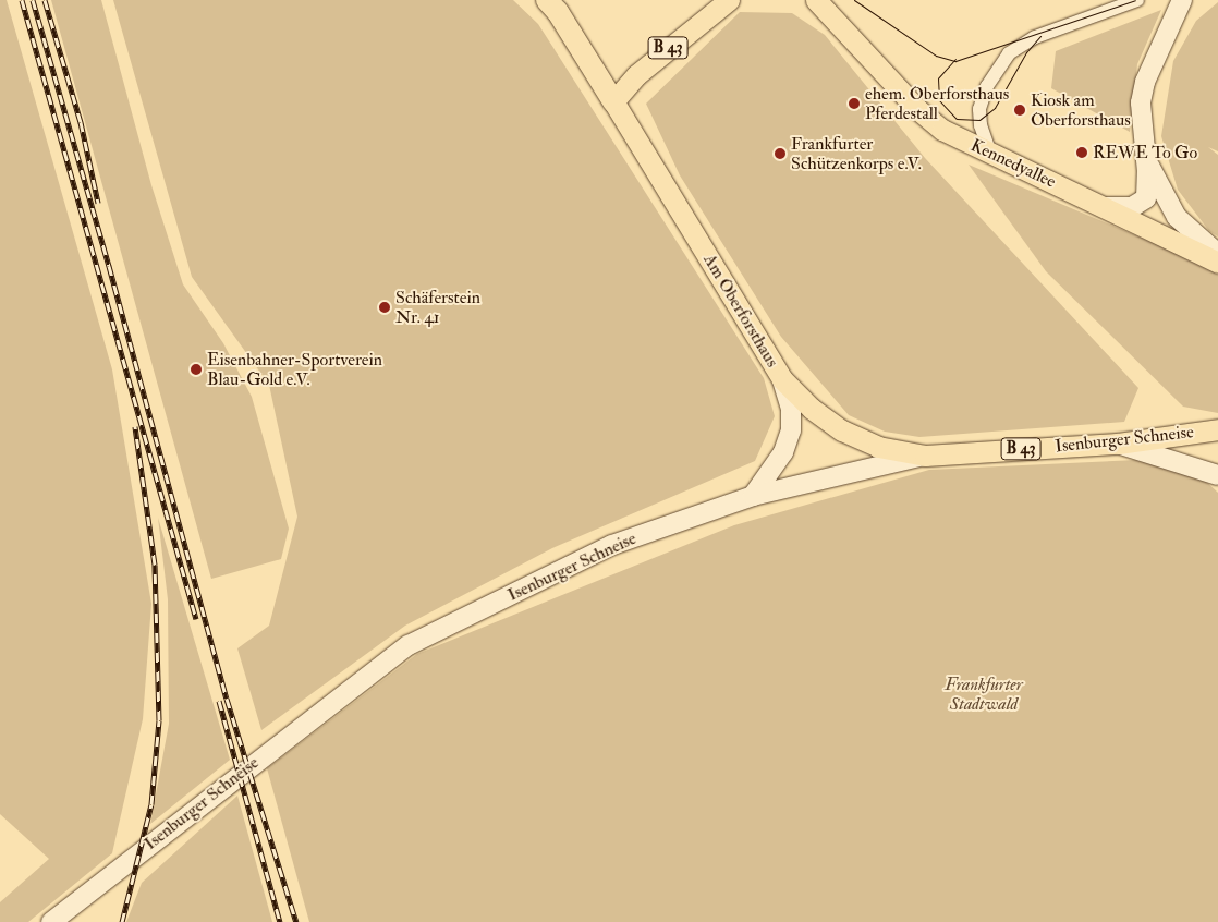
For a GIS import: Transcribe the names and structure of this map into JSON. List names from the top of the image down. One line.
{"streets":{"highway":["B 43"],"main road":["Kennedyallee","Am Oberforsthaus","Isenburger Schneise"]},"crossings":[["B 43","Am Oberforsthaus"],["Am Oberforsthaus","Isenburger Schneise"]],"parks":["Frankfurter Stadtwald"],"places":["ehem. Oberforsthaus Pferdestall","Kiosk am Oberforsthaus","REWE To Go","Frankfurter Schützenkorps e.V.","Schäferstein Nr. 41","Eisenbahner-Sportverein Blau-Gold e.V."]}
